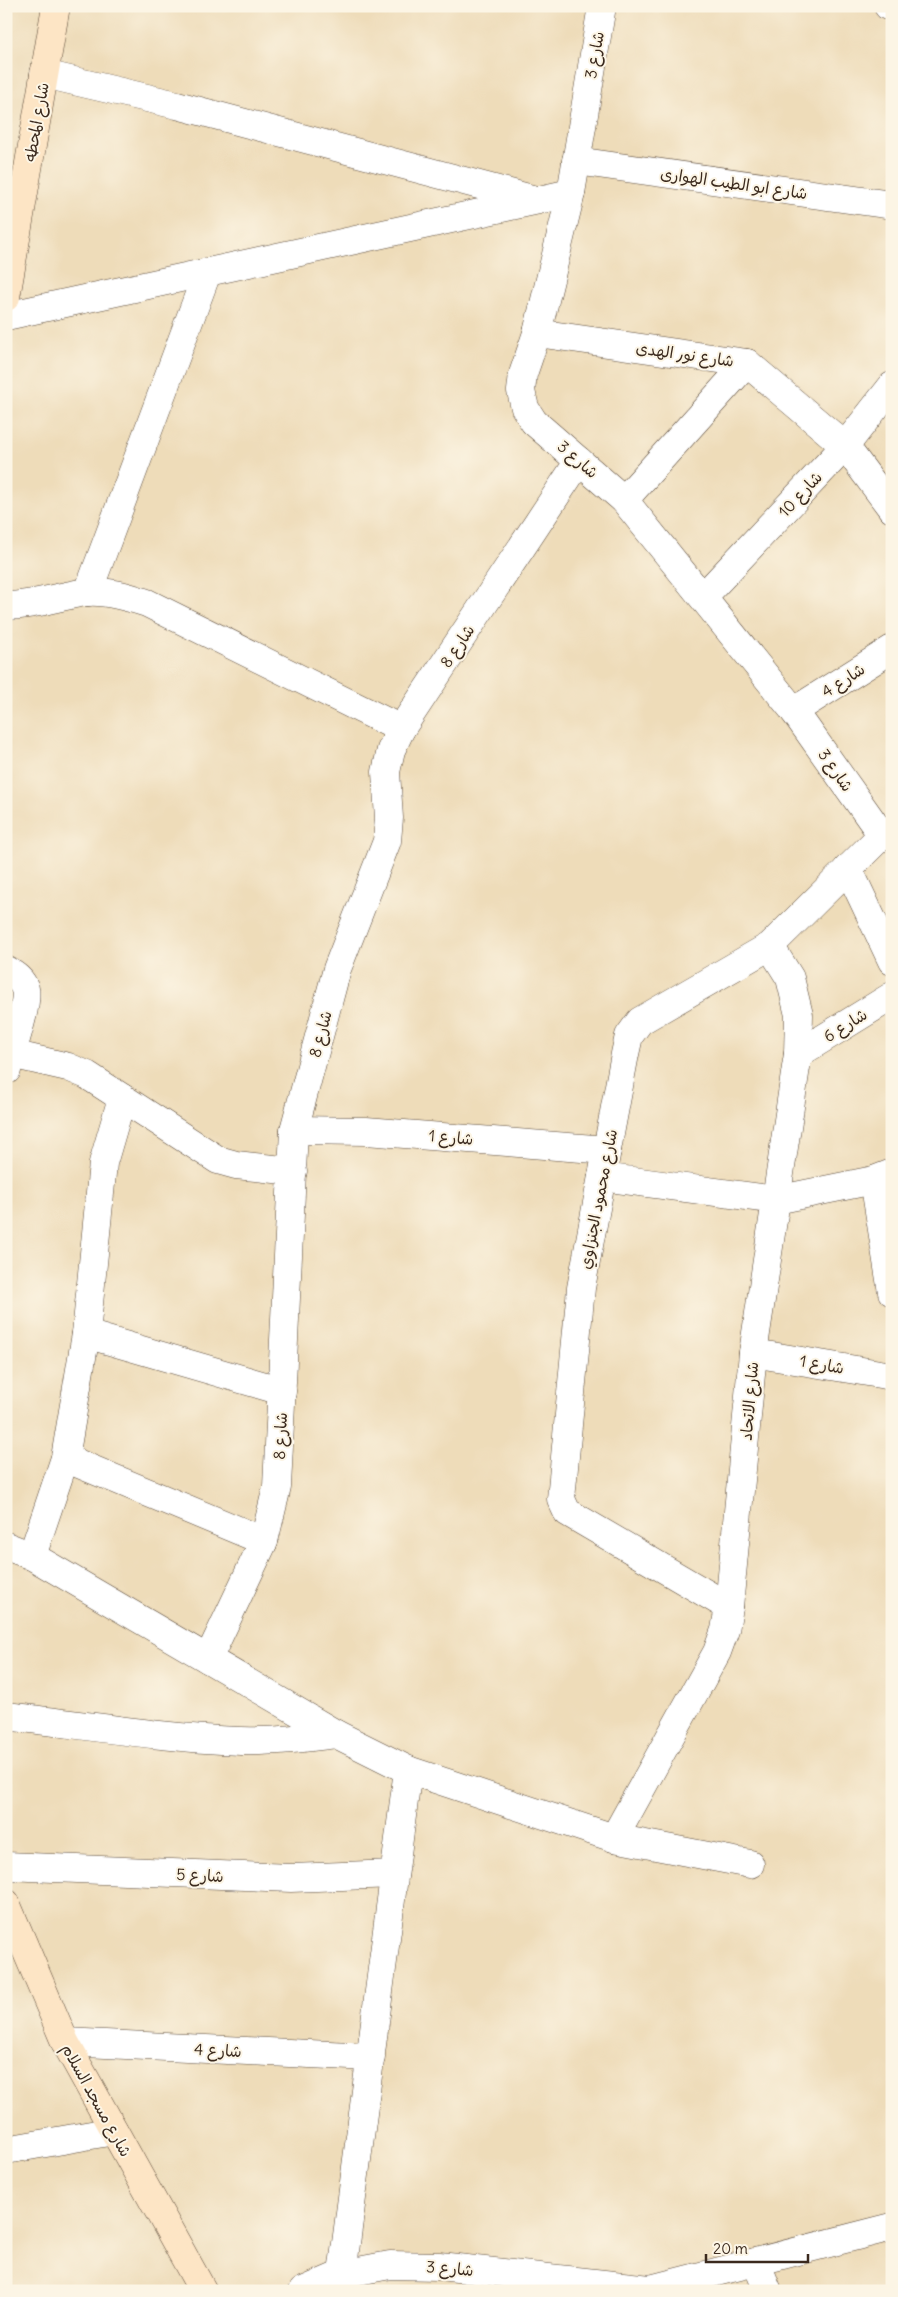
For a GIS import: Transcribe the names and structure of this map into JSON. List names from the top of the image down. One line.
{"streets":{"street":["شارع 3","شارع المحطه","شارع ابو الطيب الهوارى","شارع نور الهدى","شارع 10","شارع 8","شارع 4","شارع 6","شارع 1","شارع محمود الجنزاوي","شارع الاتحاد","شارع 5","شارع مسجد السلام"]},"crossings":[["شارع 3","شارع ابو الطيب الهوارى"],["شارع 3","شارع نور الهدى"],["شارع 3","شارع 10"],["شارع 3","شارع 8"],["شارع 3","شارع 4"],["شارع 3","شارع محمود الجنزاوي"],["شارع نور الهدى","شارع 10"],["شارع 8","شارع 1"],["شارع 4","شارع مسجد السلام"],["شارع 6","شارع الاتحاد"],["شارع 1","شارع محمود الجنزاوي"],["شارع 1","شارع الاتحاد"],["شارع محمود الجنزاوي","شارع الاتحاد"]],"scale_bar":"20 m"}
